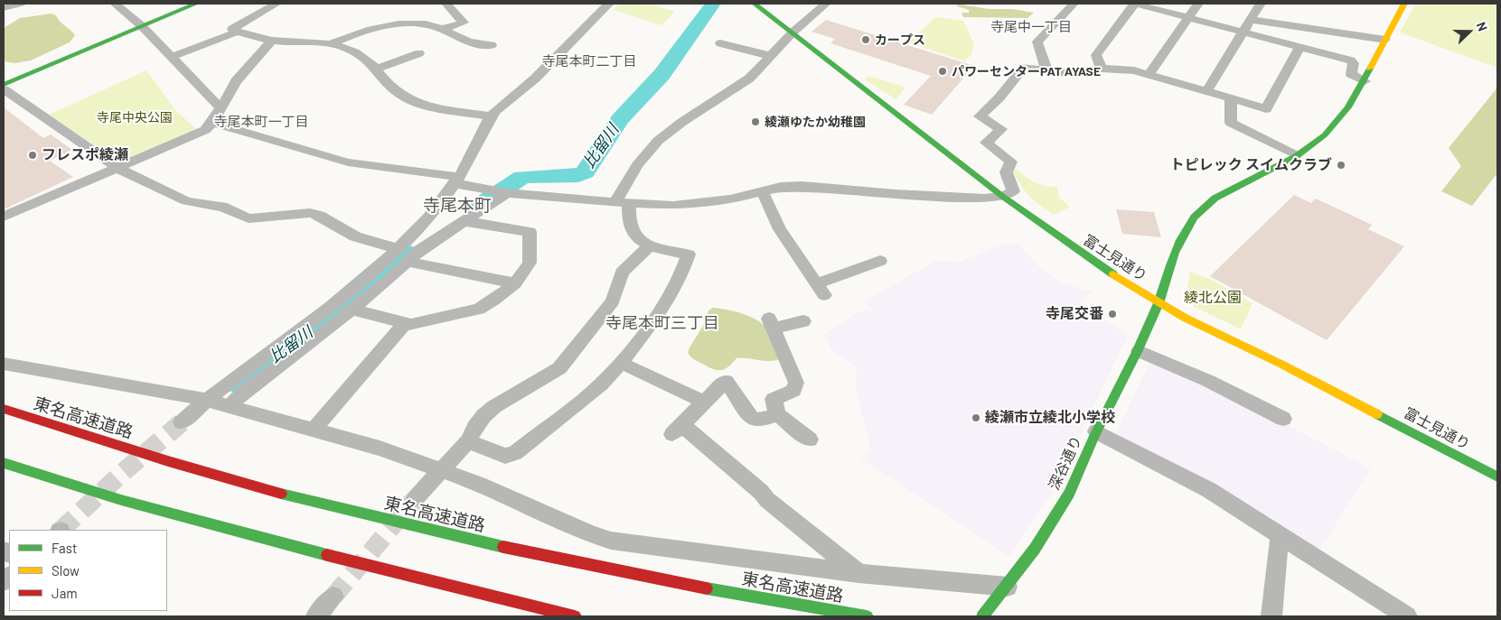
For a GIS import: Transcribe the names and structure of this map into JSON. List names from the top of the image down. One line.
{"streets":{"main road":["富士見通り","東名高速道路","深谷通り"]},"crossings":[["富士見通り","深谷通り"]],"districts":["寺尾中一丁目","寺尾本町二丁目","寺尾本町一丁目","寺尾本町","寺尾本町三丁目"],"water":["比留川"],"parks":["寺尾中央公園","綾北公園"],"places":["カープス","パワーセンターPAT AYASE","綾瀬ゆたか幼稚園","フレスポ綾瀬","トピレック スイムクラブ","寺尾交番","綾瀬市立綾北小学校"],"legend":["Fast","Slow","Jam"],"north":"right"}
